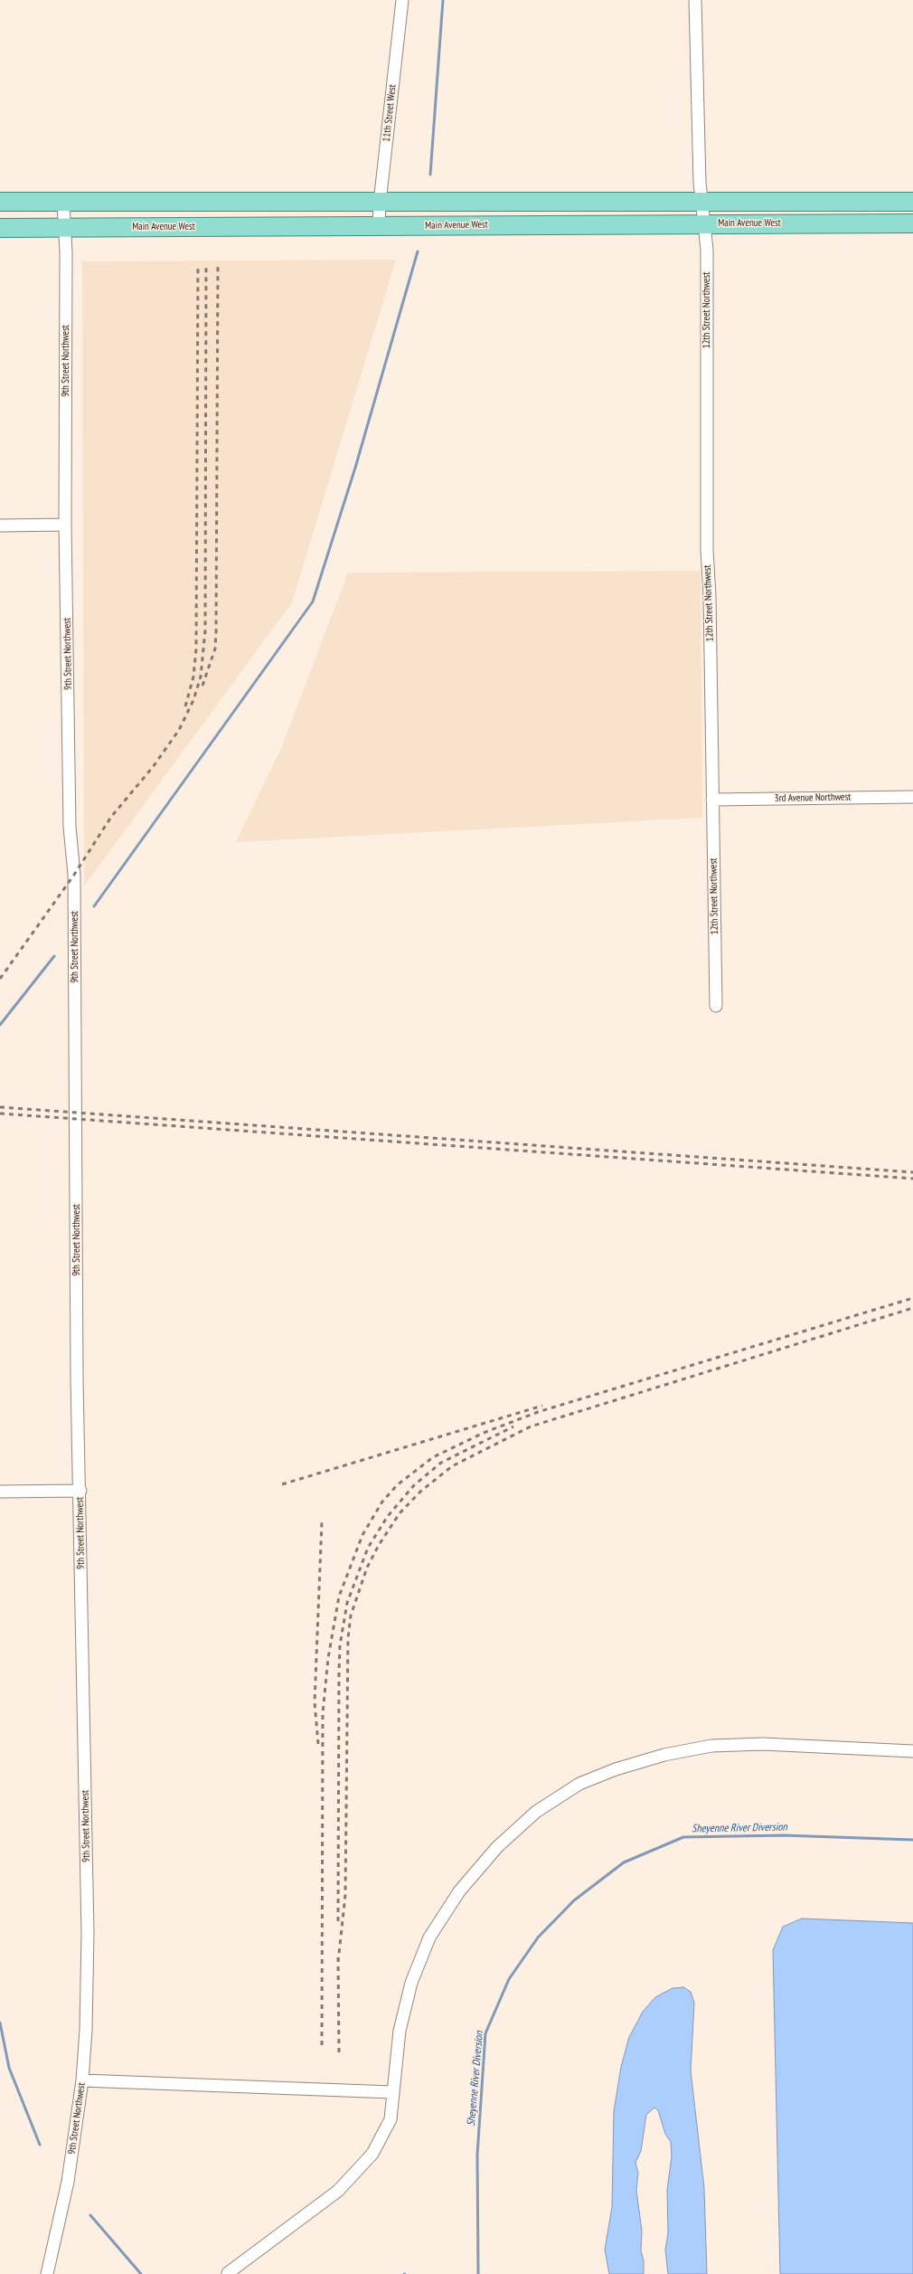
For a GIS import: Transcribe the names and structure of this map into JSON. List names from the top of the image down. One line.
{"streets":{"main road":["Main Avenue West"],"street":["11th Street West","12th Street Northwest","9th Street Northwest","3rd Avenue Northwest"]},"crossings":[["11th Street West","Main Avenue West"],["Main Avenue West","12th Street Northwest"],["Main Avenue West","9th Street Northwest"],["12th Street Northwest","3rd Avenue Northwest"]],"water":["Sheyenne River Diversion"]}
